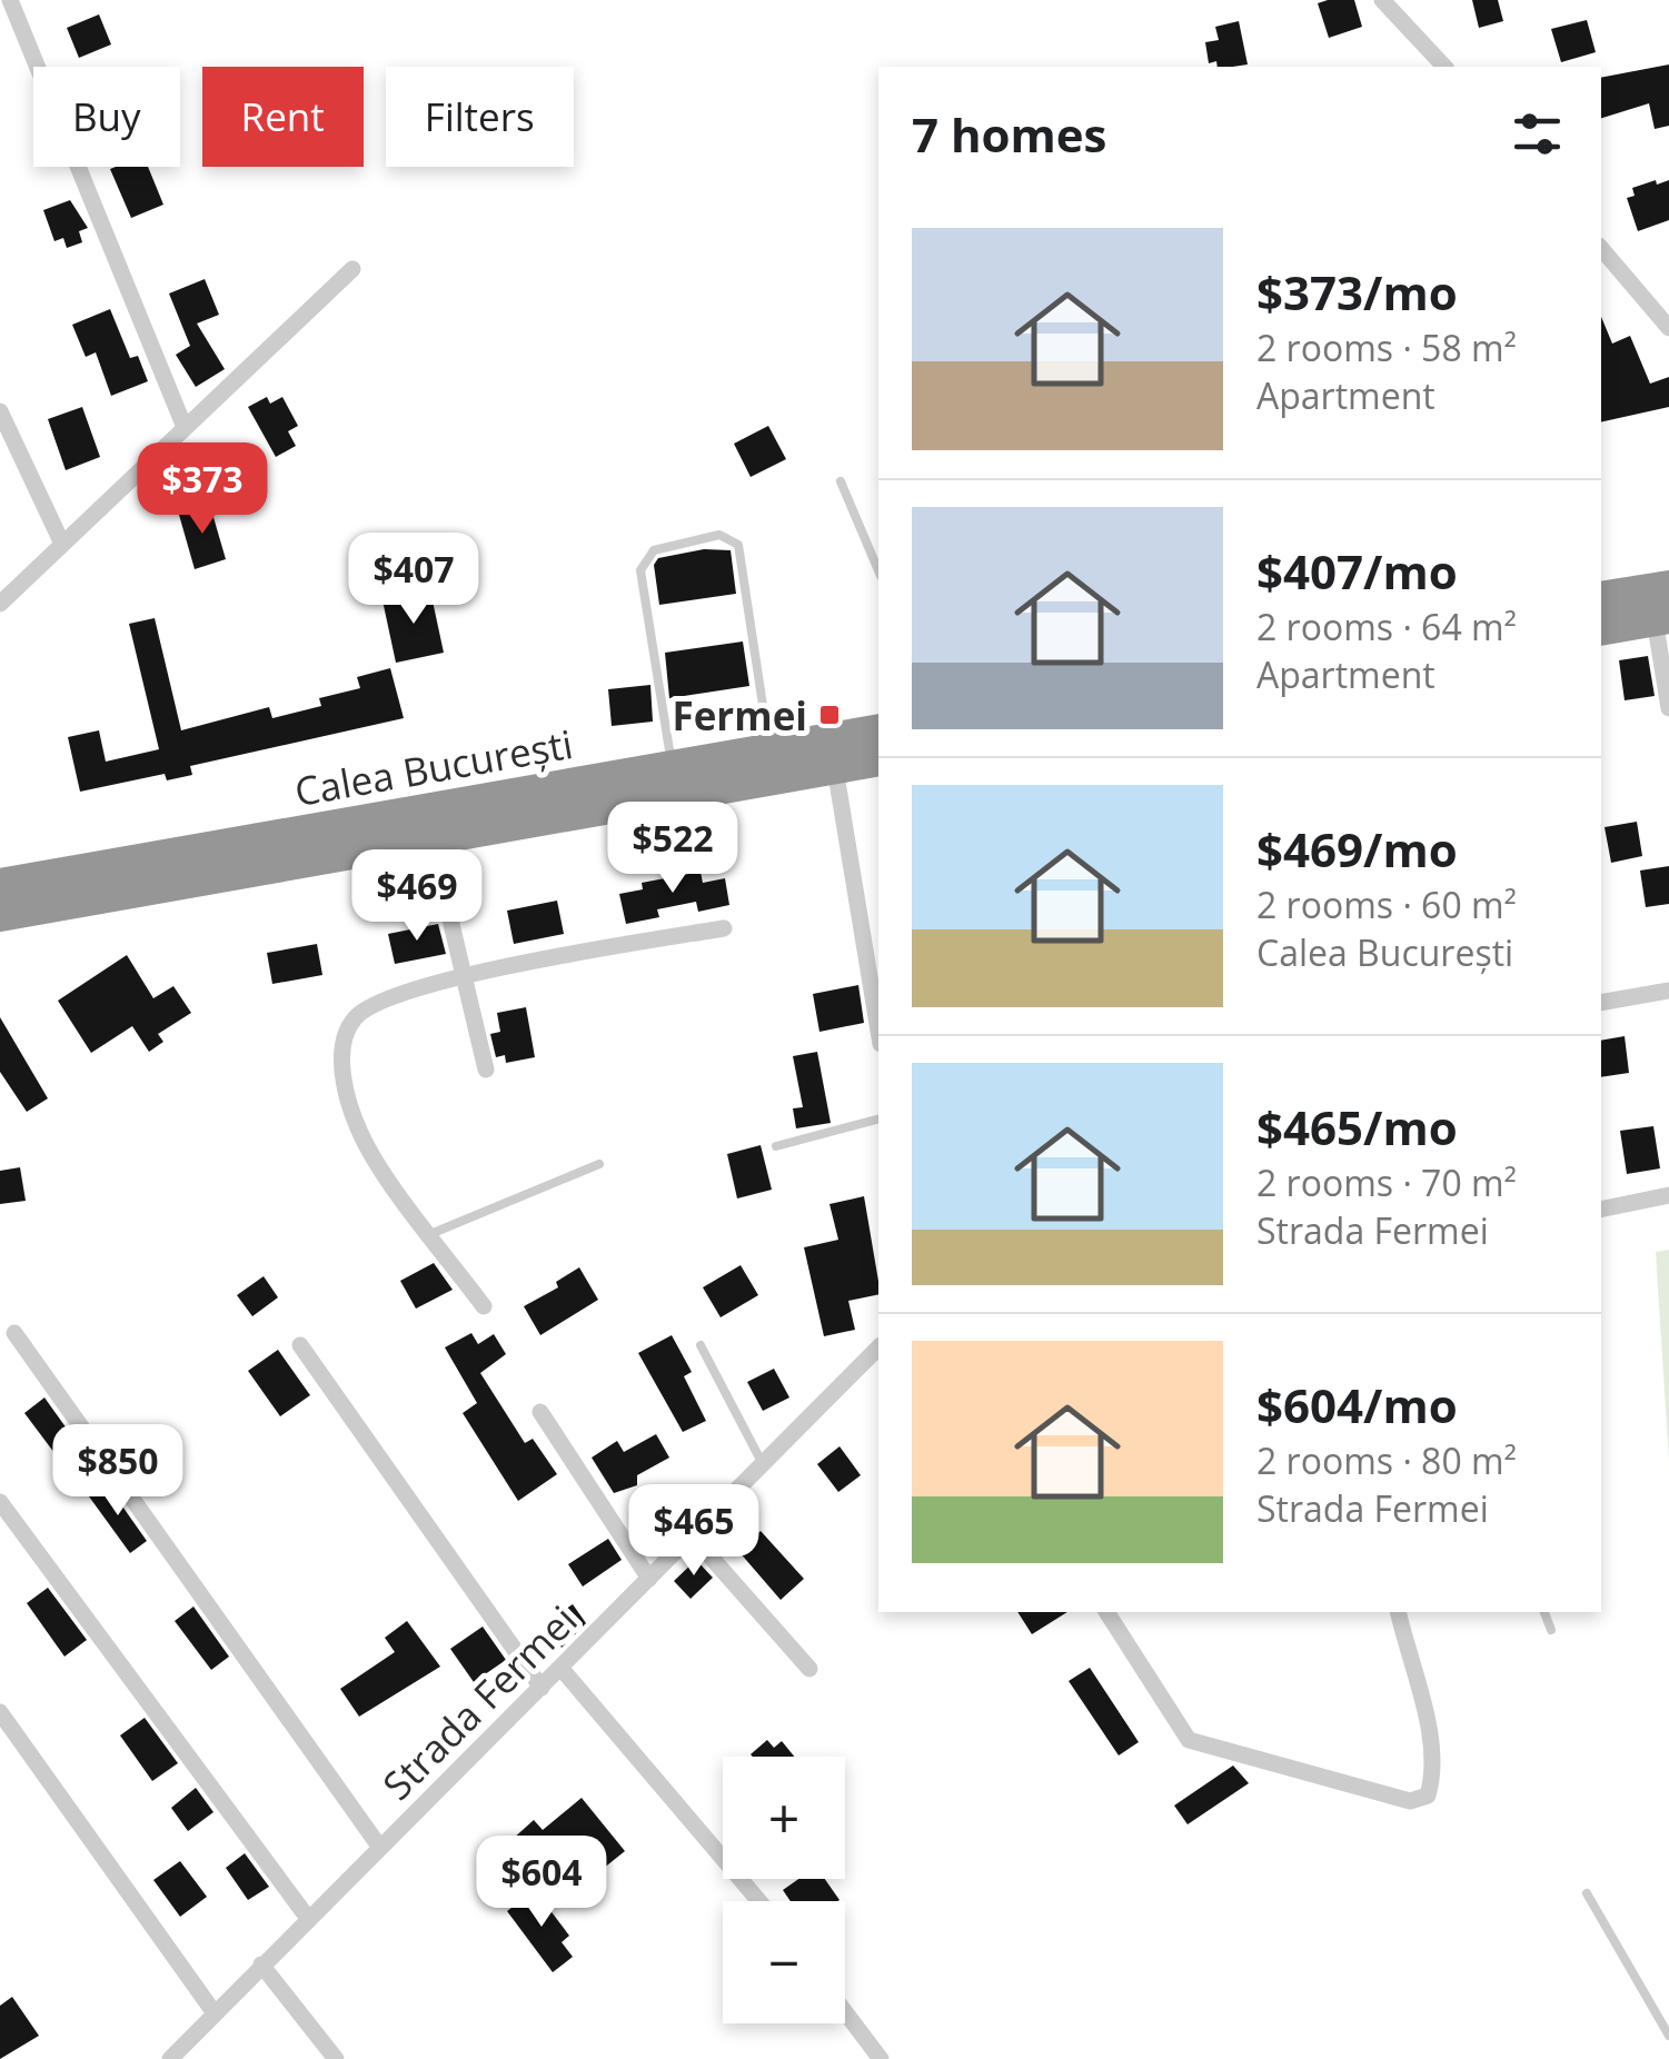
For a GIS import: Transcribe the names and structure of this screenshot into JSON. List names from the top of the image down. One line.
{"streets":{"highway":["Calea București"],"street":["Strada Fermei"]},"places":{"transit":["Fermei"]},"page":{"chip":["Buy","Rent","Filters"],"heading":"7 homes","list":[{"name":"$373/mo","note":"2 rooms · 58 m² · Apartment"},{"name":"$407/mo","note":"2 rooms · 64 m² · Apartment"},{"name":"$469/mo","note":"2 rooms · 60 m² · Calea București"},{"name":"$465/mo","note":"2 rooms · 70 m² · Strada Fermei"},{"name":"$604/mo","note":"2 rooms · 80 m² · Strada Fermei"}],"price":["$373","$407","$522","$469","$850","$465","$604"],"map_buttons":["+","−"]}}
